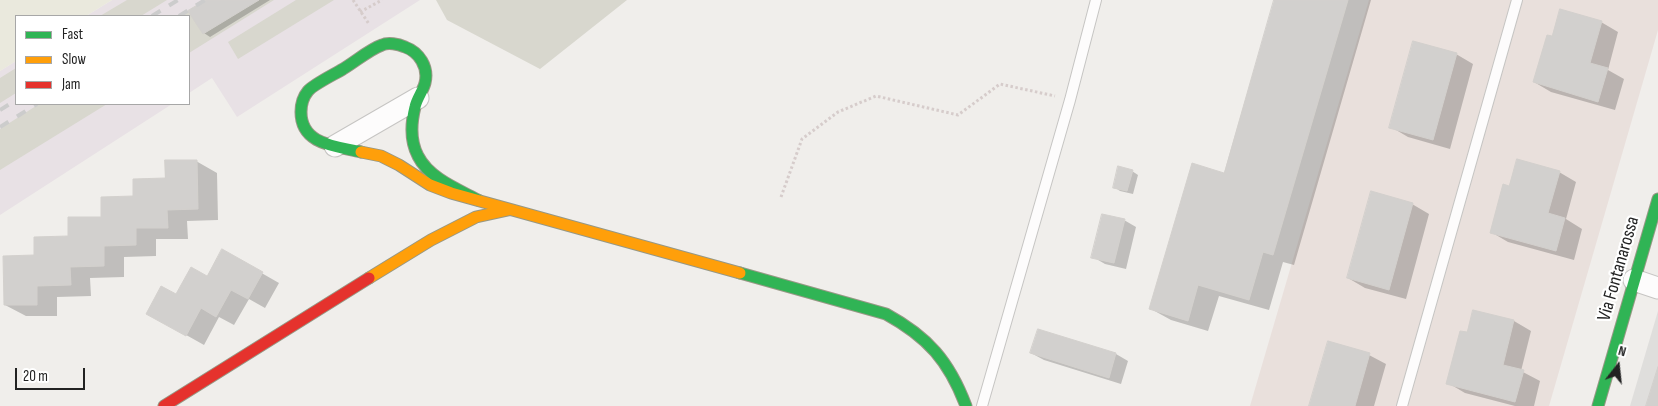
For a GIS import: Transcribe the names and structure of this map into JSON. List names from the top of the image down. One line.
{"streets":{"street":["Via Fontanarossa"]},"legend":["Fast","Slow","Jam"],"scale_bar":"20 m","north":"top"}
